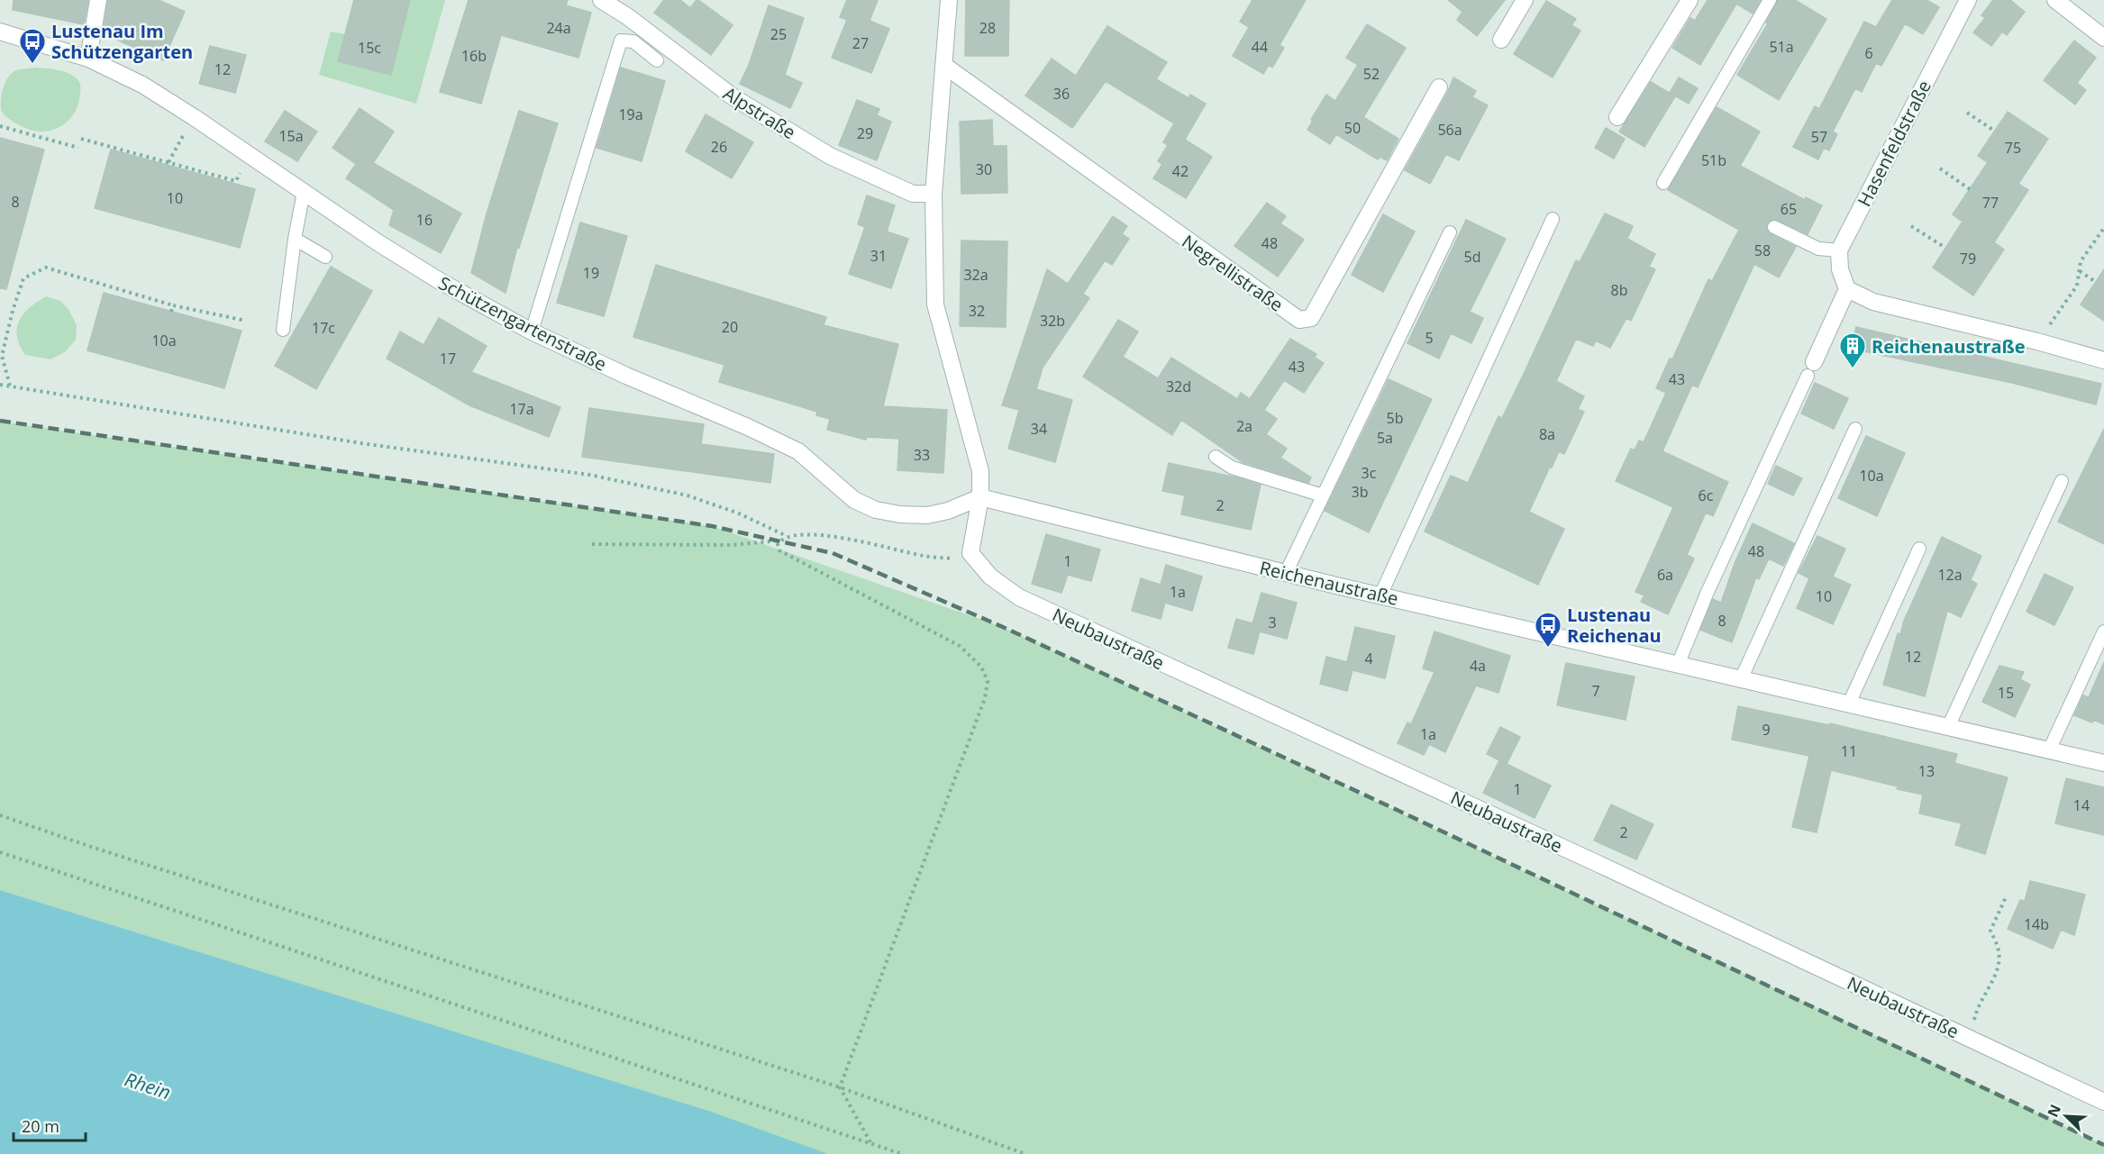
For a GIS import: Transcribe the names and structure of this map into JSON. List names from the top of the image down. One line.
{"streets":{"street":["Alpstraße","Hasenfeldstraße","Negrellistraße","Schützengartenstraße","Reichenaustraße","Neubaustraße"]},"crossings":[["Schützengartenstraße","Reichenaustraße"]],"water":["Rhein"],"places":{"bus stop":["Lustenau Im Schützengarten","Lustenau Reichenau"],"building":["Reichenaustraße"]},"house_numbers":["24a","28","25","27","44","51a","15c","6","16b","12","52","36","19a","50","56a","29","15a","57","26","75","51b","30","42","10","8","77","65","16","48","58","31","5d","79","19","32a","8b","32","32b","20","17c","5","10a","17","43","43","32d","17a","5b","2a","34","8a","5a","33","3c","10a","3b","6c","2","48","1","6a","12a","1a","10","8","3","12","4","4a","7","15","9","1a","11","13","1","14","2","14b"],"scale_bar":"20 m","north":"top left"}
